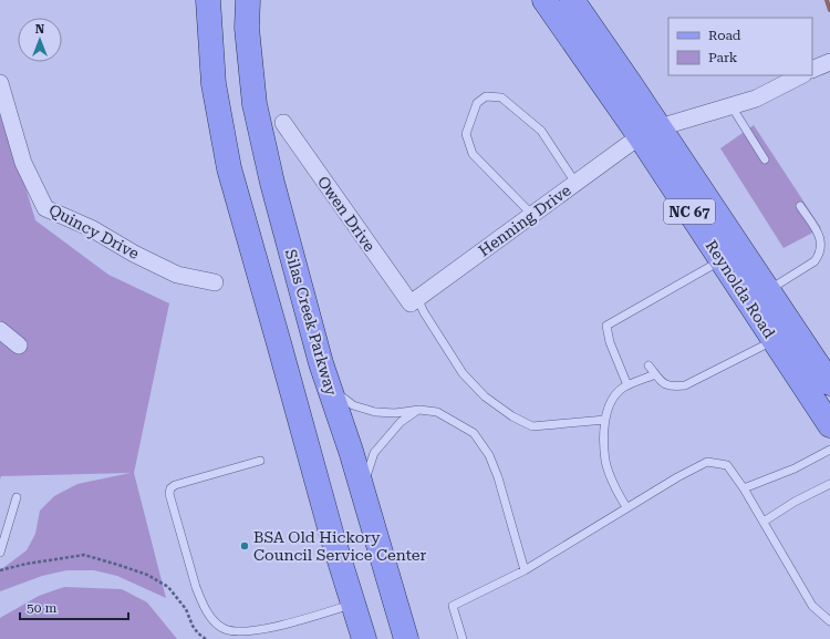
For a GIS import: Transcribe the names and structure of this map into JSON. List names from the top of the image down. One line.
{"streets":{"main road":["NC 67","Reynolda Road","Silas Creek Parkway"],"street":["Owen Drive","Henning Drive","Quincy Drive"]},"crossings":[["Owen Drive","Henning Drive"],["Henning Drive","Reynolda Road"]],"places":["BSA Old Hickory Council Service Center"],"legend":["Road","Park"],"scale_bar":"50 m","north":"top"}
